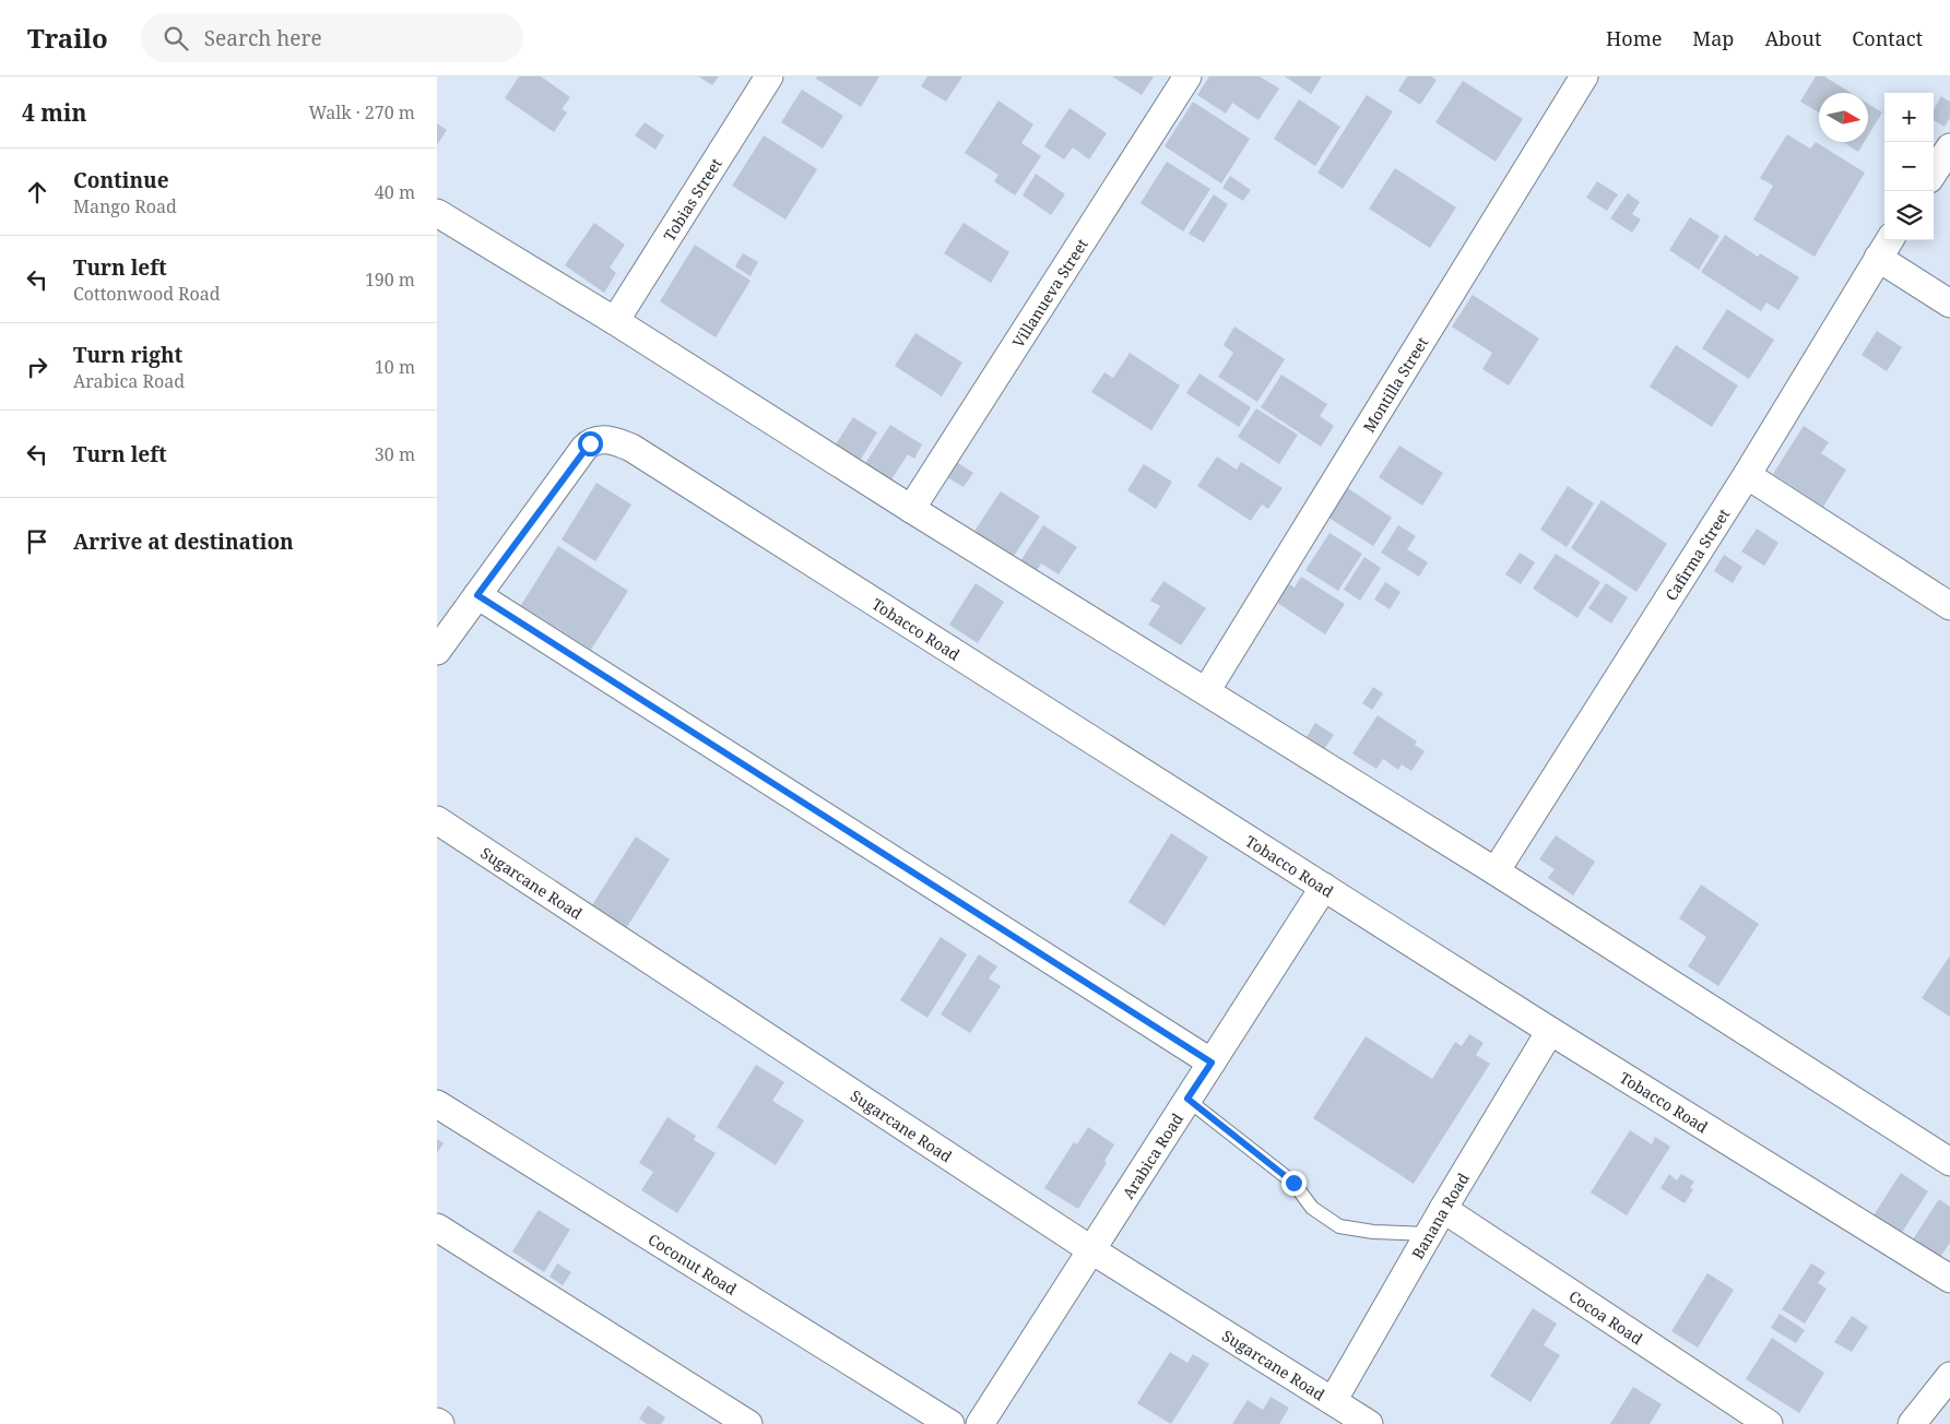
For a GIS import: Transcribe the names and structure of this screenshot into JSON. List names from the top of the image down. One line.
{"streets":{"street":["Tobias Street","Villanueva Street","Montilla Street","Cafirma Street","Tobacco Road","Sugarcane Road","Arabica Road","Banana Road","Coconut Road","Cocoa Road"]},"crossings":[["Tobacco Road","Arabica Road"],["Tobacco Road","Banana Road"],["Sugarcane Road","Arabica Road"],["Sugarcane Road","Banana Road"],["Banana Road","Cocoa Road"]],"north":"right","page":{"header":"Trailo","search":"Search here","nav":["Home","Map","About","Contact"],"heading":["4 min","Walk · 270 m"],"map_buttons":["+","−"],"list":[["Continue","Mango Road","40 m"],["Turn left","Cottonwood Road","190 m"],["Turn right","Arabica Road","10 m"],["Turn left","30 m"],"Arrive at destination"]}}
